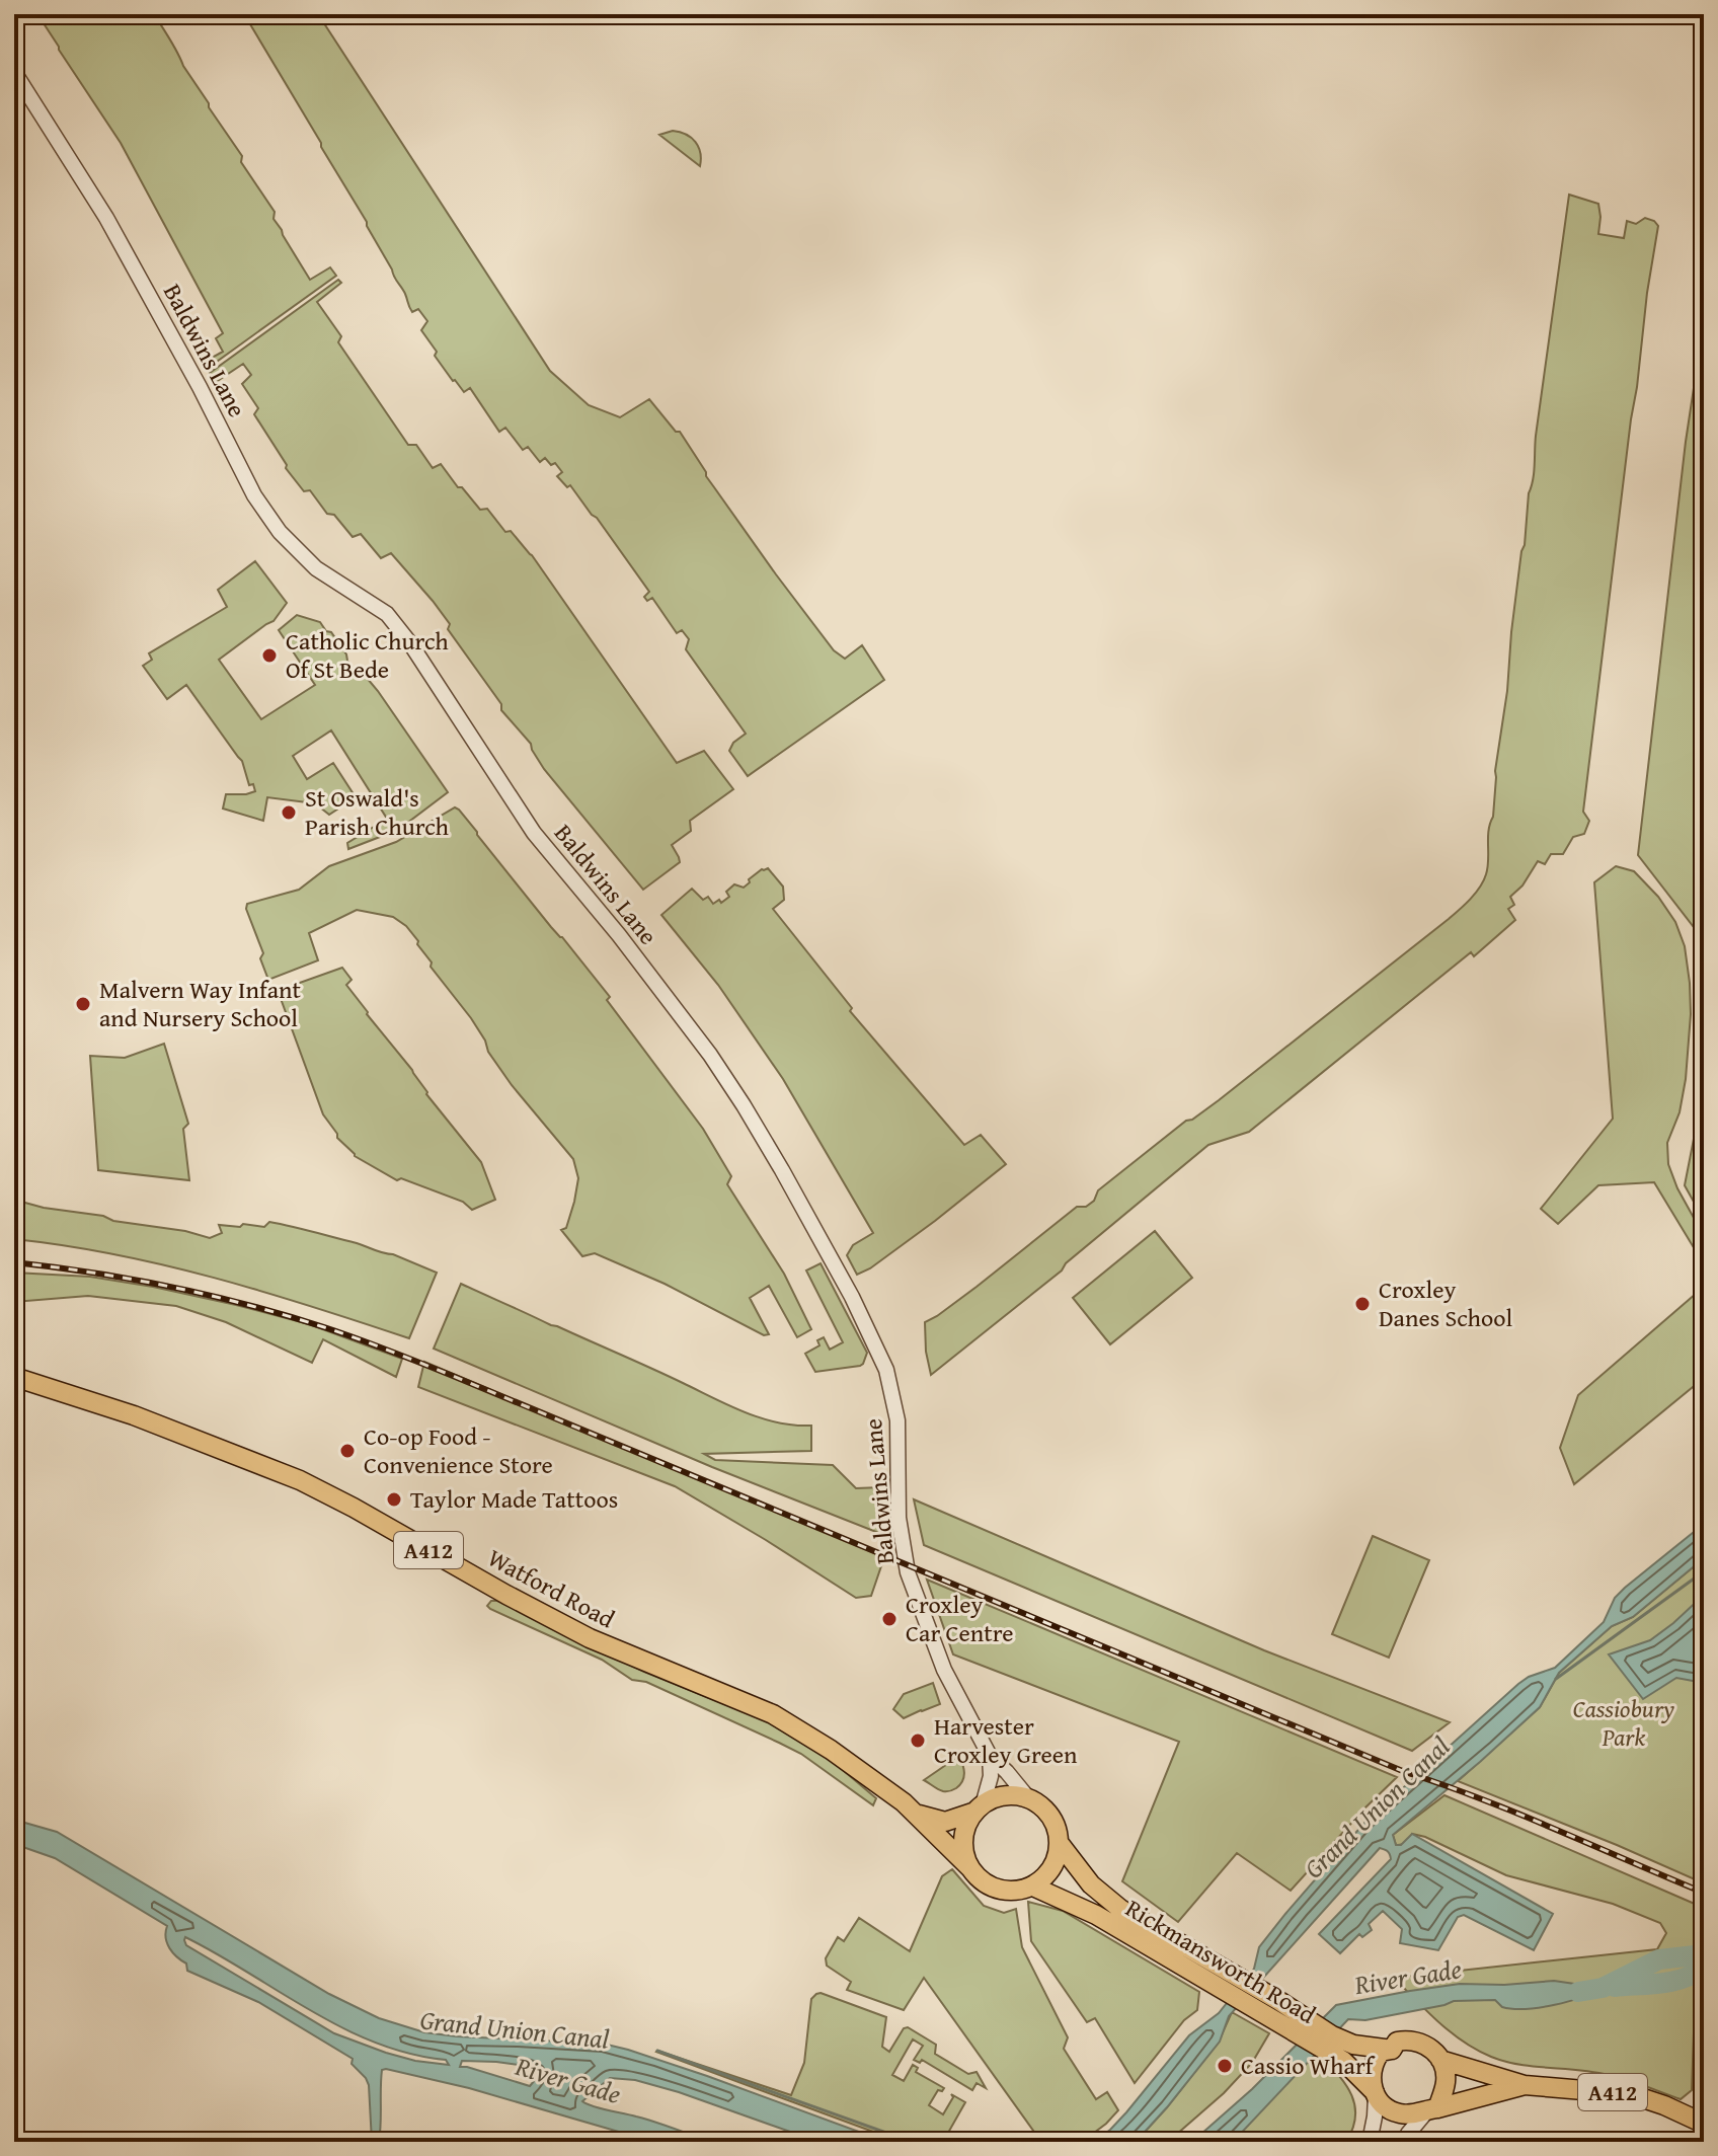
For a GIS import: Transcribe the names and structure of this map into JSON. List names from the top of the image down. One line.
{"streets":{"main road":["A412","Watford Road","Rickmansworth Road"],"street":["Baldwins Lane"]},"crossings":[["Baldwins Lane","A412"],["Baldwins Lane","Watford Road"],["Baldwins Lane","Rickmansworth Road"],["A412","Watford Road"],["A412","Rickmansworth Road"],["Watford Road","Rickmansworth Road"]],"water":["Grand Union Canal","River Gade"],"parks":["Cassiobury Park"],"places":["Catholic Church Of St Bede","St Oswald's Parish Church","Malvern Way Infant and Nursery School","Croxley Danes School","Co-op Food - Convenience Store","Taylor Made Tattoos","Croxley Car Centre","Harvester Croxley Green","Cassio Wharf"]}
